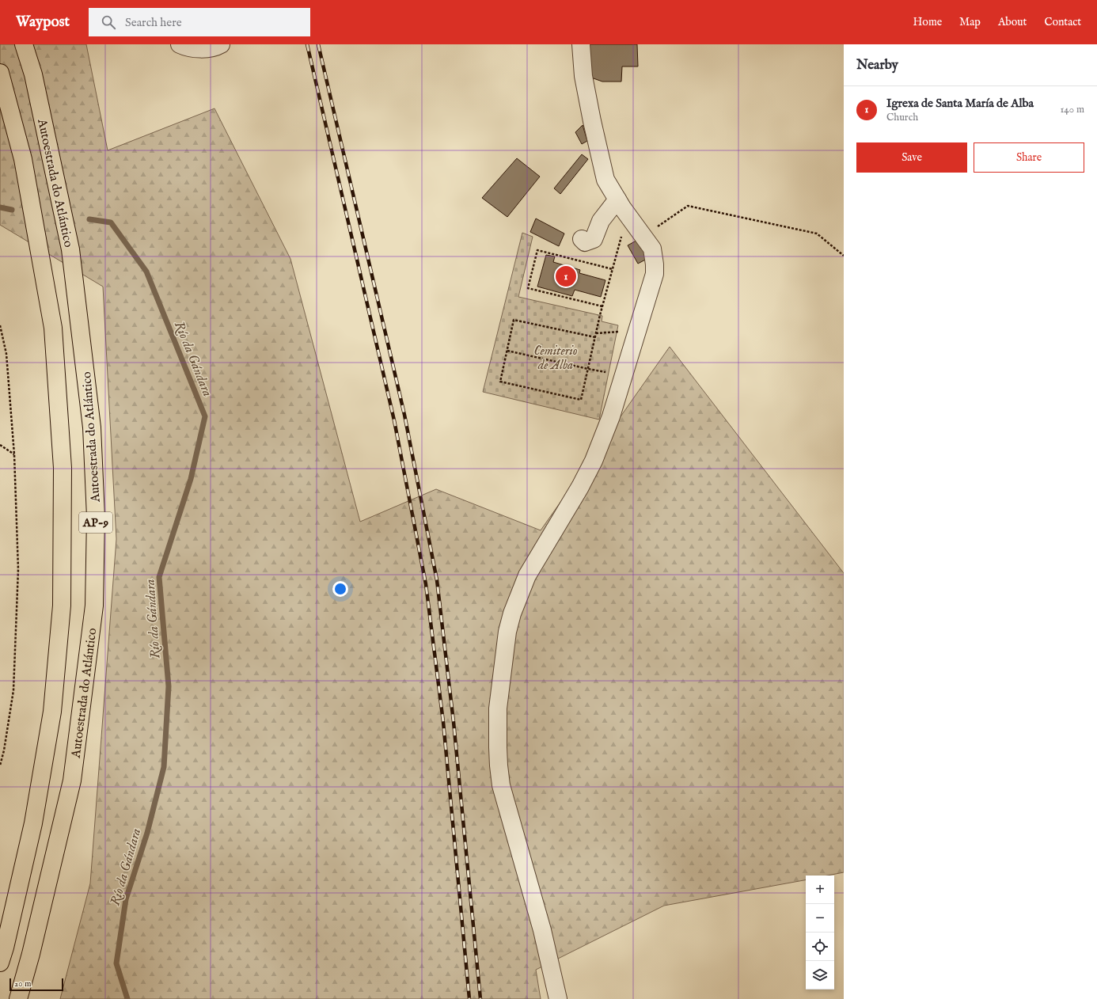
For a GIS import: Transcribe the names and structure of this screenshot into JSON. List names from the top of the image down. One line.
{"streets":{"highway":["Autoestrada do Atlántico","AP-9"]},"water":["Río da Gándara"],"parks":["Cemiterio de Alba"],"scale_bar":"20 m","page":{"header":"Waypost","search":"Search here","nav":["Home","Map","About","Contact"],"heading":"Nearby","list":[{"mark":"1","name":"Igrexa de Santa María de Alba","note":"Church","value":"140 m"}],"buttons":["Save","Share"],"pins":"1","map_buttons":["+","−"],"scale":"20 m"}}
